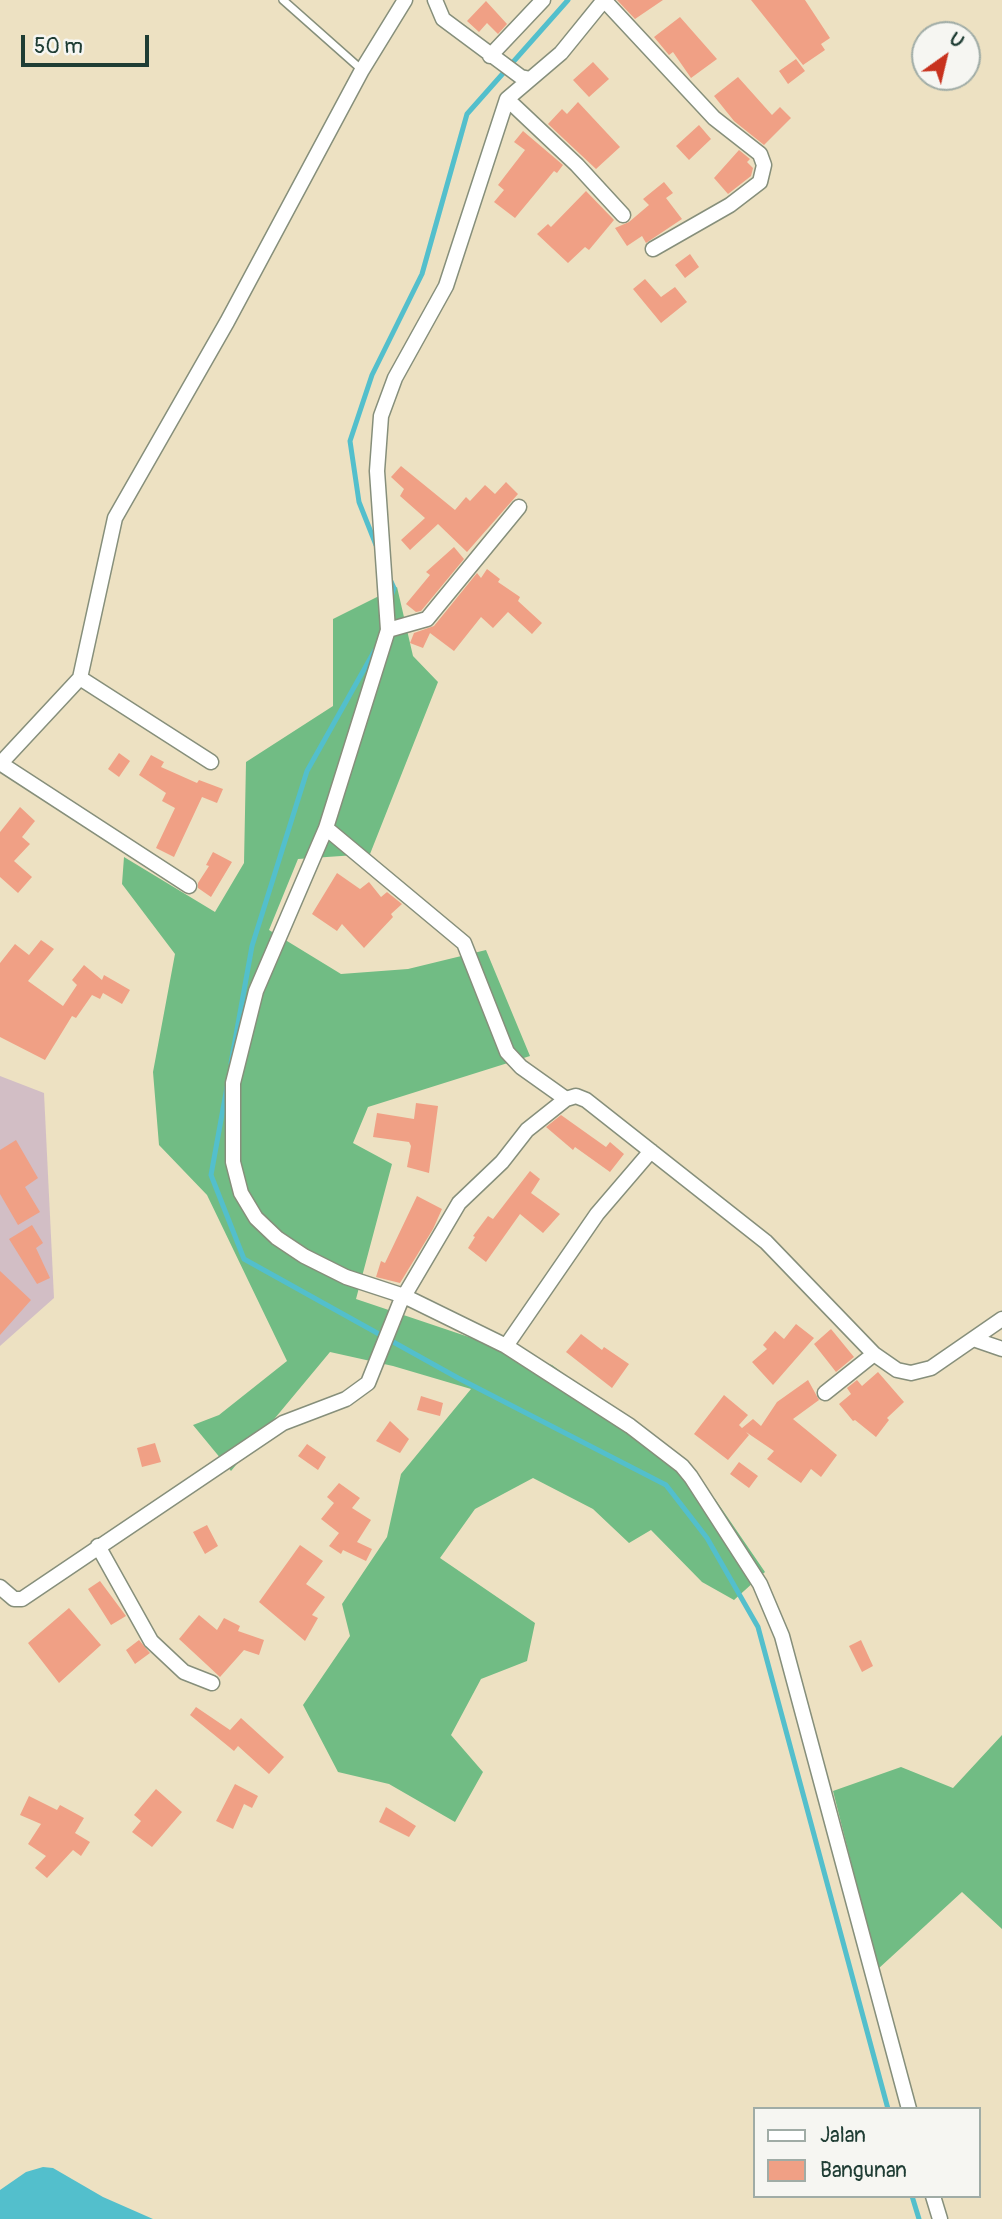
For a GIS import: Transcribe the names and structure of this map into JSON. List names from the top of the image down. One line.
{"legend":["Jalan","Bangunan"],"scale_bar":"50 m","north":"top right"}
